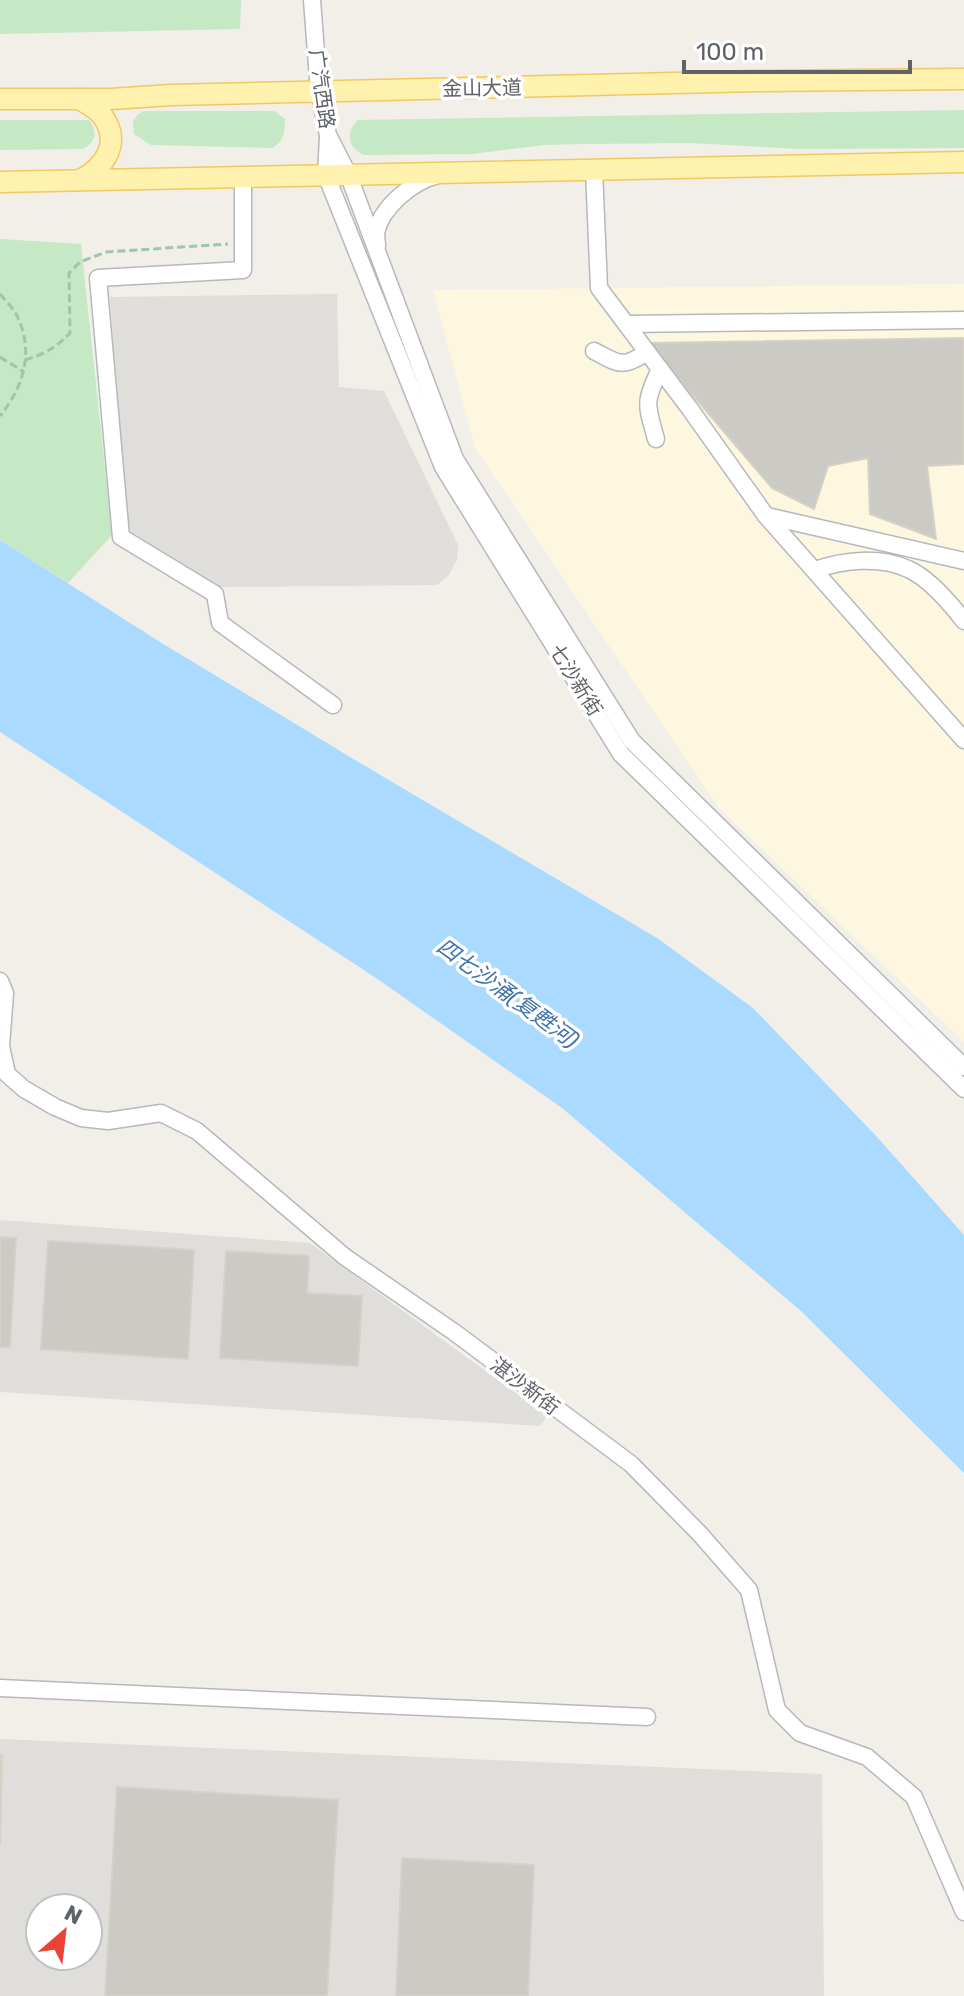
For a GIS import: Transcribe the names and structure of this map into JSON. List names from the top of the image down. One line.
{"streets":{"main road":["金山大道"],"street":["广汽西路","七沙新街","湛沙新街"]},"crossings":[["金山大道","广汽西路"],["广汽西路","七沙新街"]],"water":["四七沙涌(复甦河)"],"scale_bar":"100 m","north":"top right"}
